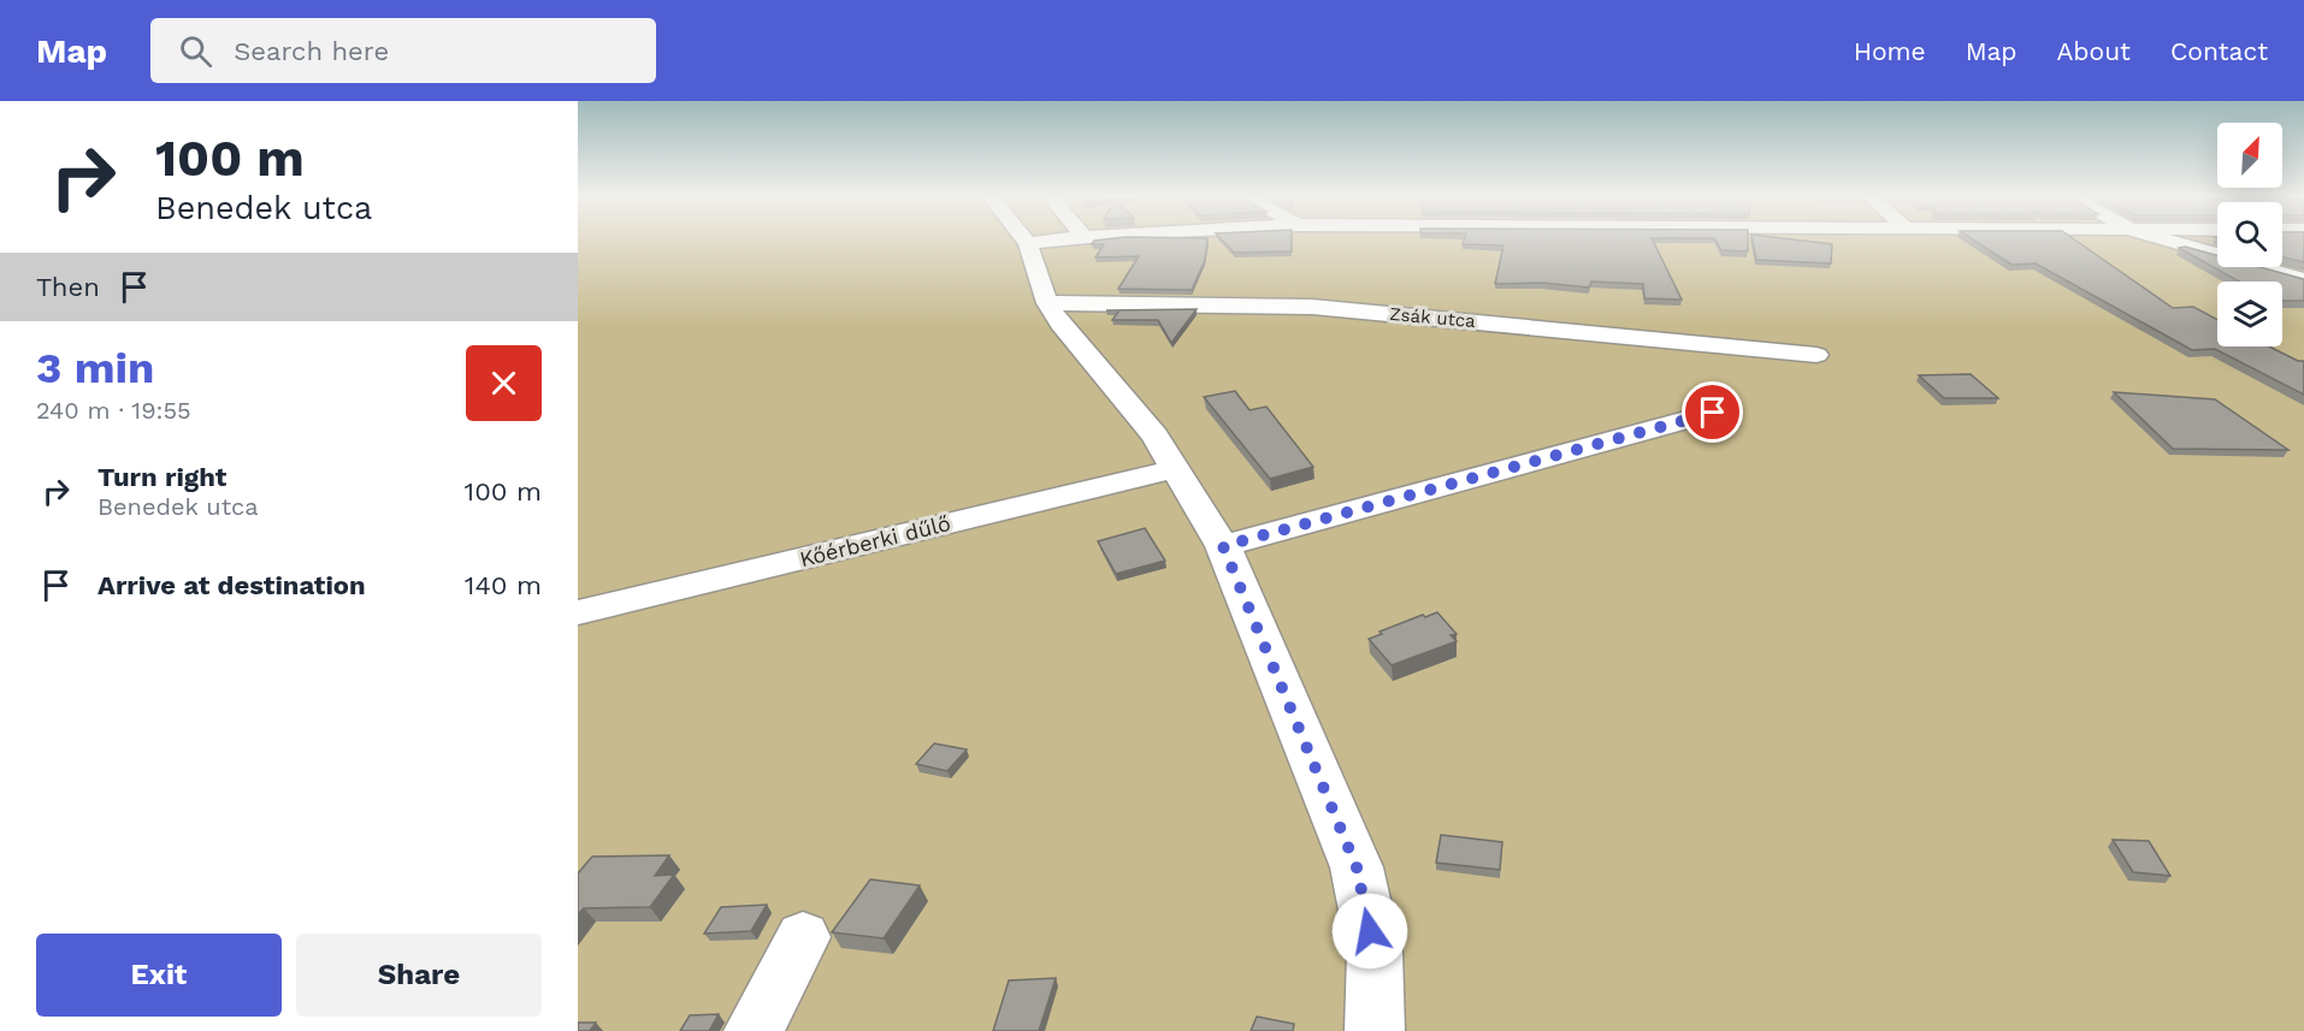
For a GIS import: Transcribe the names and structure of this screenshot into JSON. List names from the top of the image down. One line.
{"streets":{"street":["Zsák utca","Kőérberki dűlő"]},"north":"top right","page":{"header":"Map","search":"Search here","nav":["Home","Map","About","Contact"],"turn":["100 m","Benedek utca"],"then":"Then","heading":["3 min","240 m · 19:55"],"list":[{"name":"Turn right","note":"Benedek utca","value":"100 m"},{"name":"Arrive at destination","value":"140 m"}],"buttons":["Exit","Share"]}}
